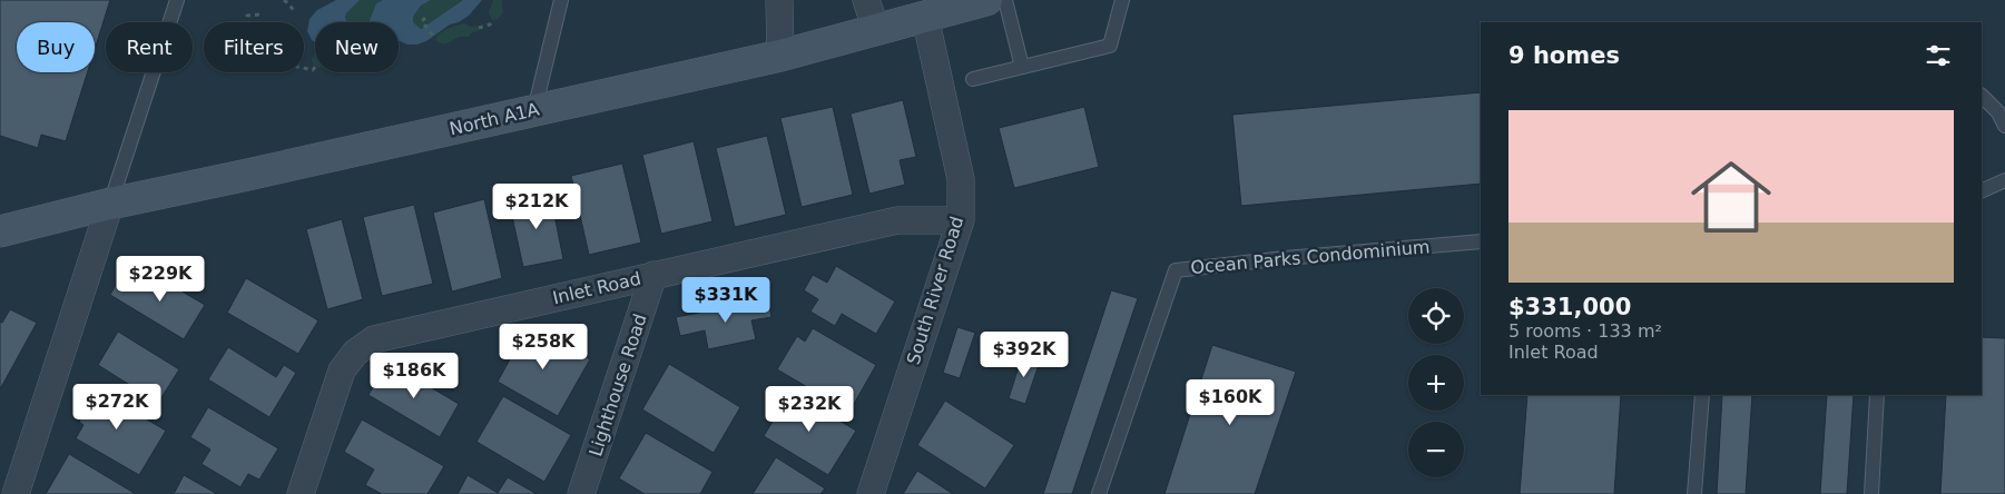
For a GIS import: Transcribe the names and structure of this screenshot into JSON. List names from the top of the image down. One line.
{"streets":{"street":["North A1A","Inlet Road","South River Road","Lighthouse Road"],"lane":["Ocean Parks Condominium"]},"crossings":[["North A1A","South River Road"],["Inlet Road","South River Road"],["Inlet Road","Lighthouse Road"]],"page":{"chip":["Buy","Rent","Filters","New"],"heading":"9 homes","list":[{"name":"$331,000","note":"5 rooms · 133 m² · Inlet Road"}],"price":["$212K","$229K","$331K","$258K","$392K","$186K","$160K","$272K","$232K"],"map_buttons":["+","−"]}}
